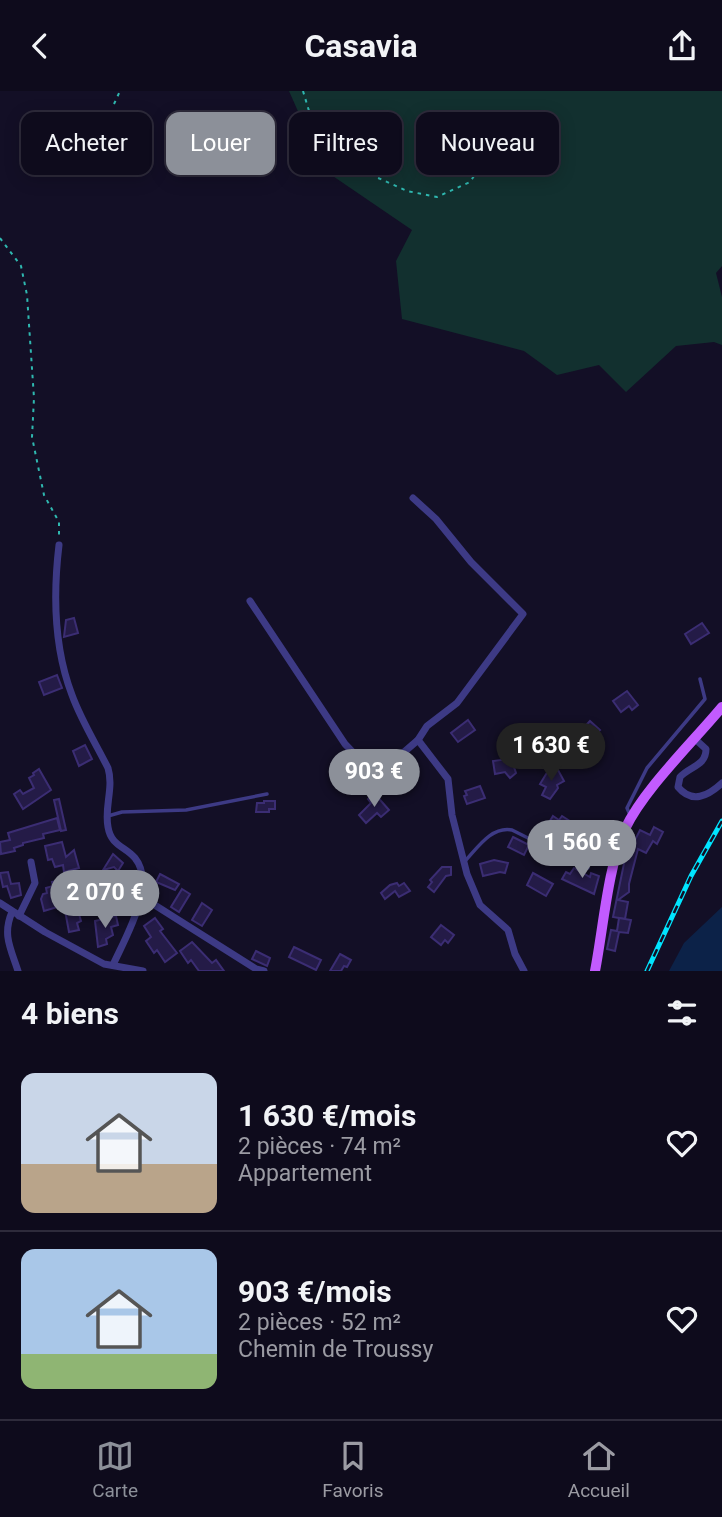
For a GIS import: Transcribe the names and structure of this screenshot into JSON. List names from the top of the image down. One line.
{"page":{"header":"Casavia","chip":["Acheter","Louer","Filtres","Nouveau"],"price":["1 630 €","903 €","1 560 €","2 070 €"],"heading":"4 biens","list":[{"name":"1 630 €/mois","note":"2 pièces · 74 m² · Appartement"},{"name":"903 €/mois","note":"2 pièces · 52 m² · Chemin de Troussy"}],"tabs":["Carte","Favoris","Accueil"]}}
